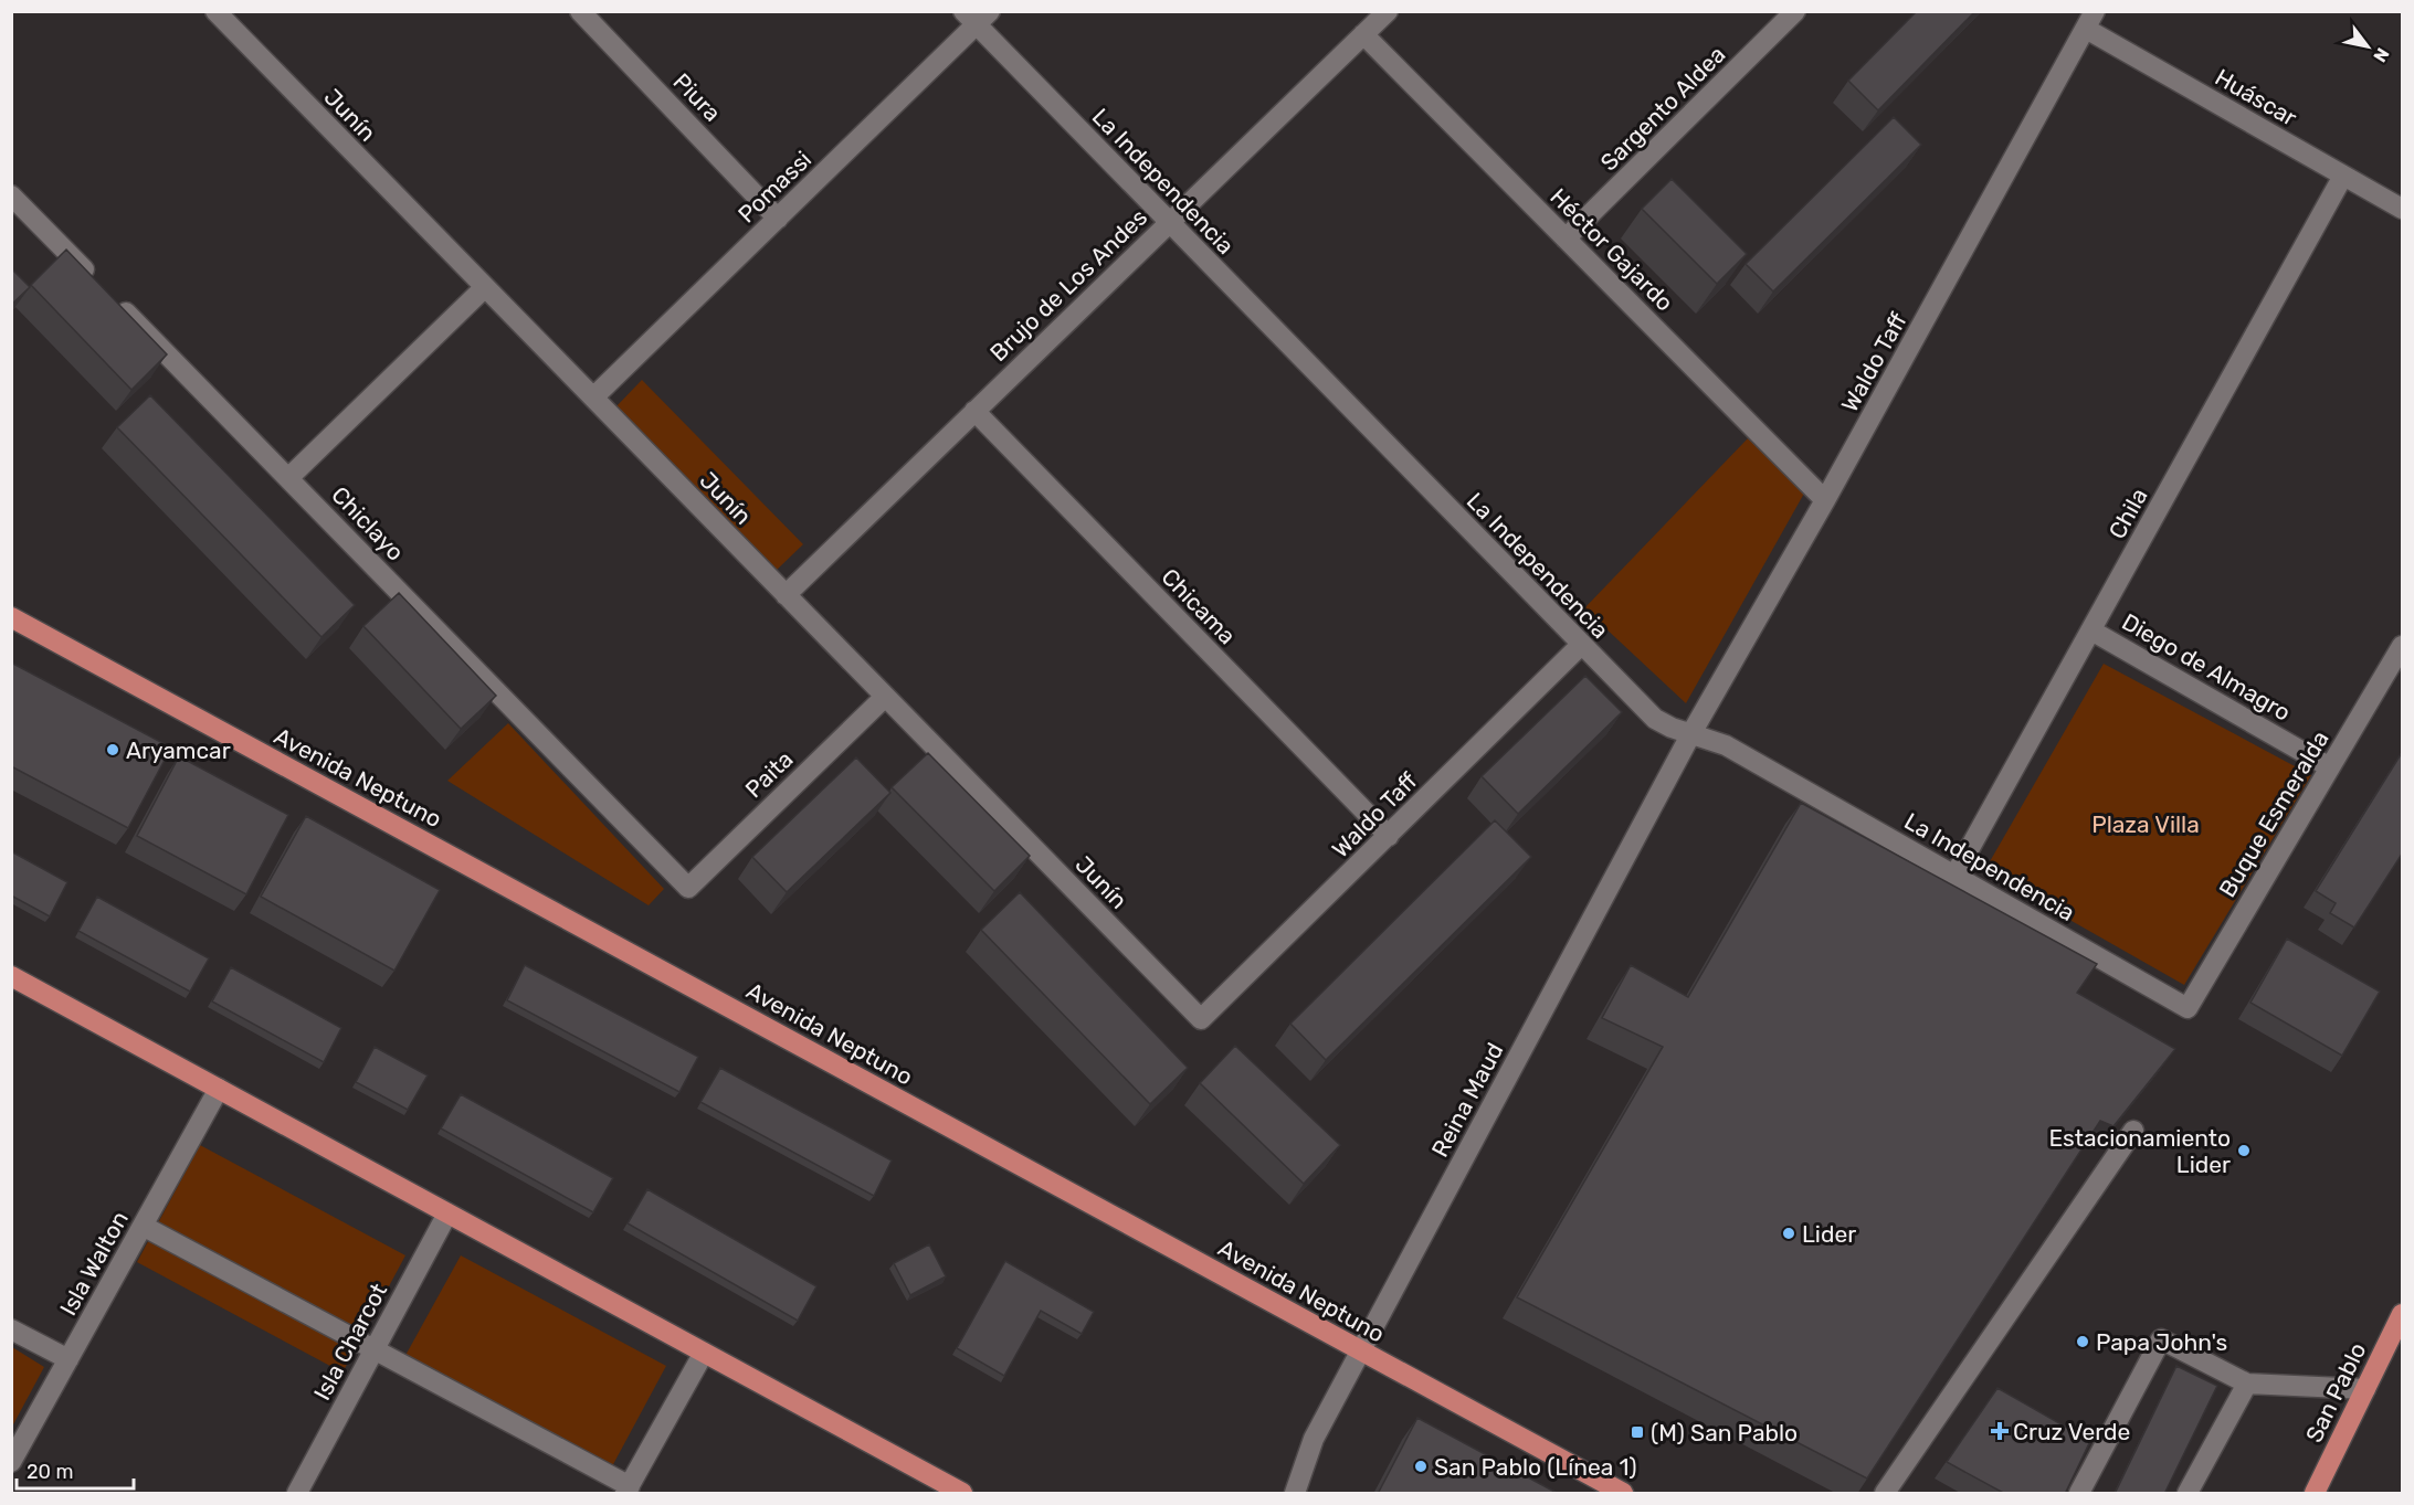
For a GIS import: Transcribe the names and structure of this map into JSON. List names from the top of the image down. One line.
{"streets":{"main road":["Avenida Neptuno","San Pablo"],"street":["Piura","Huáscar","Sargento Aldea","Junín","La Independencia","Pomassi","Héctor Gajardo","Brujo de Los Andes","Waldo Taff","Chila","Chiclayo","Chicama","Diego de Almagro","Paita","Buque Esmeralda","Reina Maud","Isla Walton","Isla Charcot"]},"crossings":[["Piura","Pomassi"],["Huáscar","Waldo Taff"],["Huáscar","Chila"],["Sargento Aldea","Héctor Gajardo"],["Junín","Pomassi"],["Junín","Brujo de Los Andes"],["Junín","Waldo Taff"],["Junín","Paita"],["La Independencia","Pomassi"],["La Independencia","Brujo de Los Andes"],["La Independencia","Waldo Taff"],["La Independencia","Chila"],["La Independencia","Buque Esmeralda"],["La Independencia","Reina Maud"],["Héctor Gajardo","Brujo de Los Andes"],["Héctor Gajardo","Waldo Taff"],["Brujo de Los Andes","Chicama"],["Waldo Taff","Chicama"],["Waldo Taff","Reina Maud"],["Chila","Diego de Almagro"],["Chiclayo","Paita"],["Diego de Almagro","Buque Esmeralda"],["Avenida Neptuno","Reina Maud"]],"parks":["Plaza Villa"],"places":{"other":["Aryamcar","Estacionamiento Lider","Lider","Papa John's","San Pablo (Línea 1)"],"health":["Cruz Verde"],"transit":["(M) San Pablo"]},"scale_bar":"20 m","north":"bottom right"}
